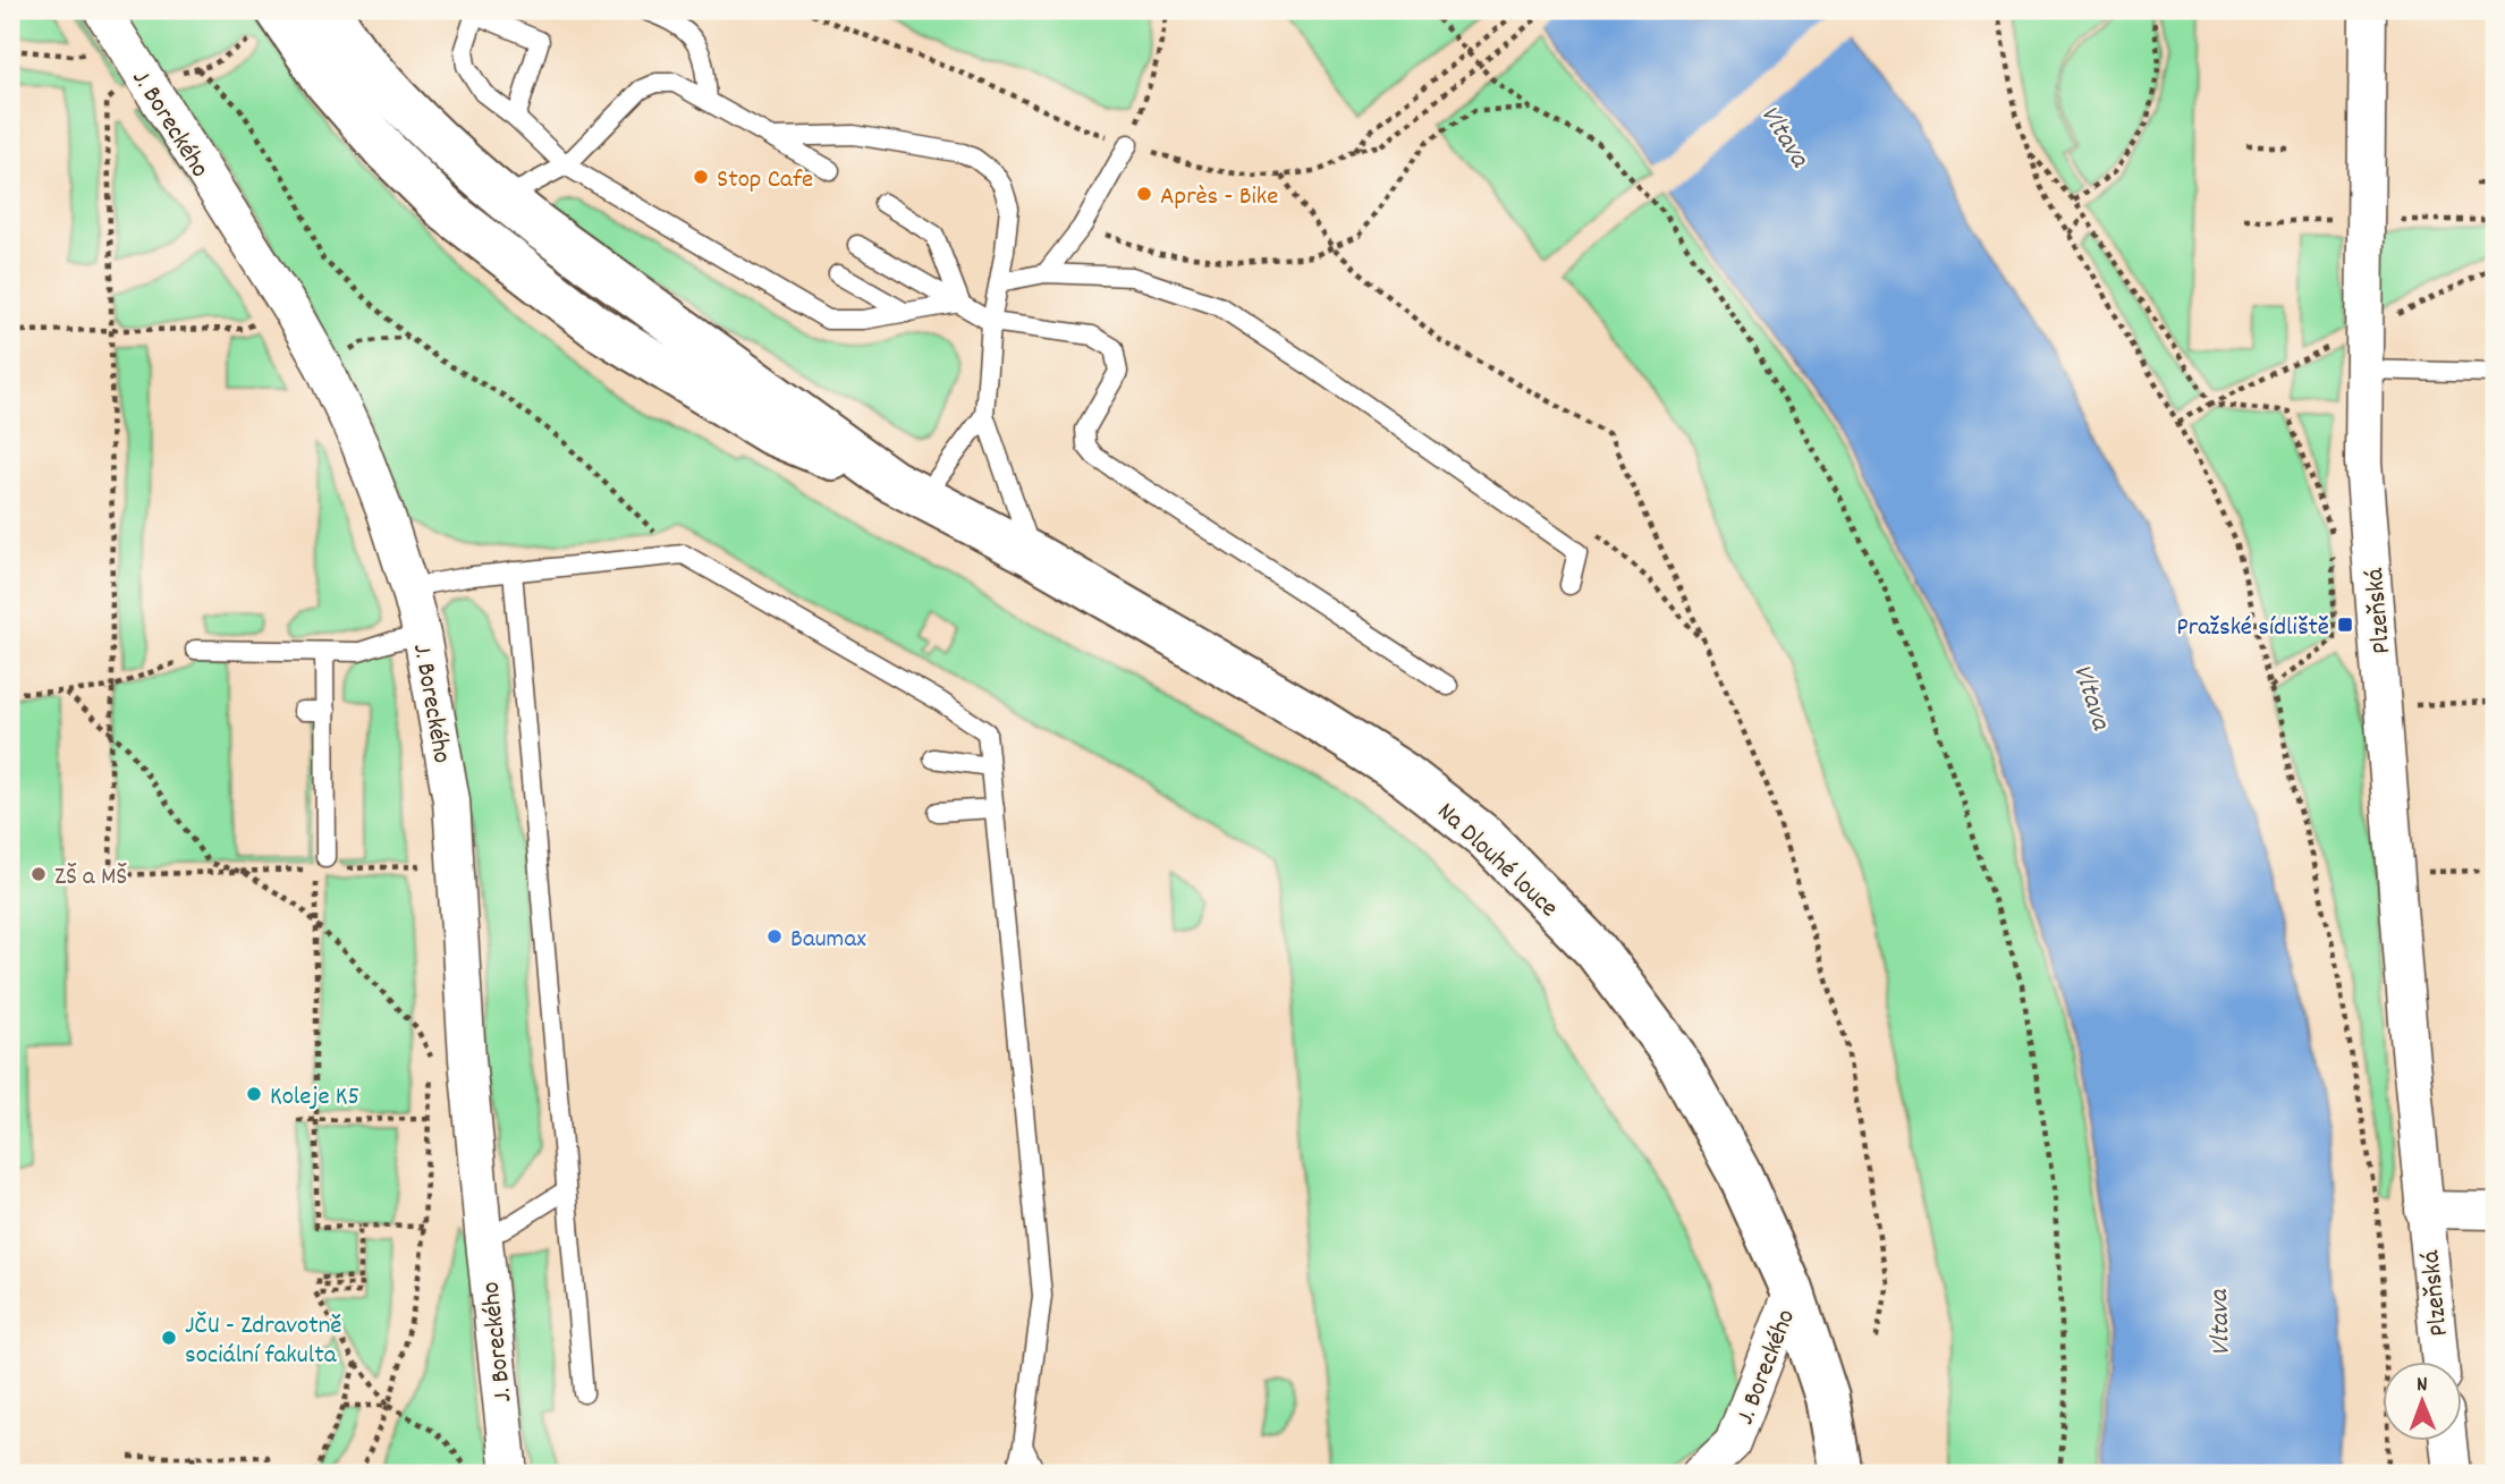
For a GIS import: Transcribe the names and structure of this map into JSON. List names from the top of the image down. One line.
{"streets":{"main road":["Na Dlouhé louce"],"street":["J. Boreckého","Plzeňská"]},"crossings":[["J. Boreckého","Na Dlouhé louce"]],"water":["Vltava"],"places":{"other":["Stop Cafe","Après - Bike","ZŠ a MŠ","Baumax","Koleje K5","JČU - Zdravotně sociální fakulta"],"transit":["Pražské sídliště"]},"north":"top"}
